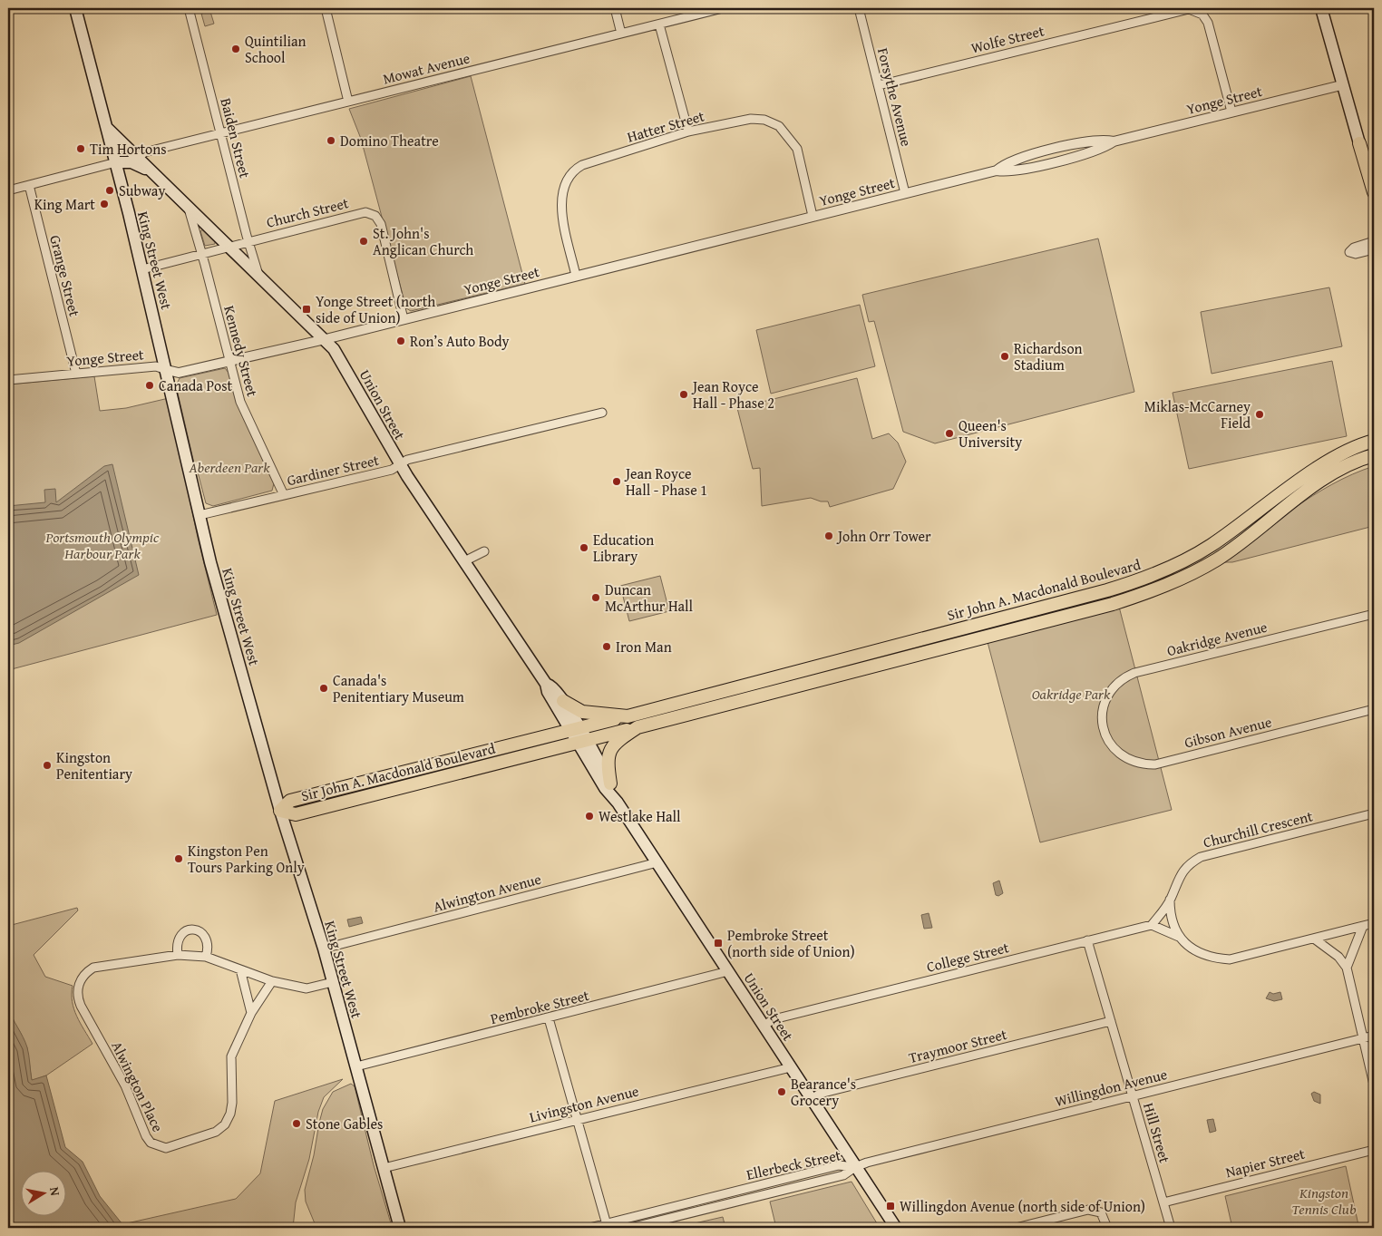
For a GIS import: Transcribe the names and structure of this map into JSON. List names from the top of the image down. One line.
{"streets":{"main road":["King Street West","Union Street","Sir John A. Macdonald Boulevard"],"street":["Wolfe Street","Mowat Avenue","Forsythe Avenue","Yonge Street","Hatter Street","Baiden Street","Church Street","Grange Street","Kennedy Street","Gardiner Street","Oakridge Avenue","Gibson Avenue","Churchill Crescent","Alwington Avenue","College Street","Pembroke Street","Traymoor Street","Alwington Place","Willingdon Avenue","Livingston Avenue","Hill Street","Napier Street","Ellerbeck Street"]},"crossings":[["Wolfe Street","Forsythe Avenue"],["Wolfe Street","Yonge Street"],["Mowat Avenue","Baiden Street"],["Mowat Avenue","Union Street"],["Forsythe Avenue","Yonge Street"],["Yonge Street","Hatter Street"],["Yonge Street","Church Street"],["Yonge Street","King Street West"],["Yonge Street","Grange Street"],["Yonge Street","Kennedy Street"],["Yonge Street","Union Street"],["Baiden Street","Church Street"],["Baiden Street","Union Street"],["Church Street","King Street West"],["Church Street","Kennedy Street"],["Church Street","Union Street"],["King Street West","Union Street"],["King Street West","Gardiner Street"],["King Street West","Sir John A. Macdonald Boulevard"],["King Street West","Alwington Avenue"],["King Street West","Pembroke Street"],["King Street West","Alwington Place"],["King Street West","Livingston Avenue"],["Kennedy Street","Union Street"],["Kennedy Street","Gardiner Street"],["Union Street","Gardiner Street"],["Union Street","Sir John A. Macdonald Boulevard"],["Union Street","Alwington Avenue"],["Union Street","College Street"],["Union Street","Pembroke Street"],["Union Street","Traymoor Street"],["Union Street","Willingdon Avenue"],["Union Street","Livingston Avenue"],["Union Street","Ellerbeck Street"],["Oakridge Avenue","Gibson Avenue"],["Churchill Crescent","College Street"],["College Street","Hill Street"],["Traymoor Street","Hill Street"],["Willingdon Avenue","Hill Street"],["Willingdon Avenue","Ellerbeck Street"],["Hill Street","Napier Street"]],"parks":["Aberdeen Park","Portsmouth Olympic Harbour Park","Oakridge Park","Kingston Tennis Club"],"places":{"other":["Quintilian School","Domino Theatre","Tim Hortons","Subway","King Mart","St. John's Anglican Church","Ron’s Auto Body","Richardson Stadium","Canada Post","Jean Royce Hall - Phase 2","Miklas-McCarney Field","Queen's University","Jean Royce Hall - Phase 1","John Orr Tower","Education Library","Duncan McArthur Hall","Iron Man","Canada's Penitentiary Museum","Kingston Penitentiary","Westlake Hall","Kingston Pen Tours Parking Only","Bearance's Grocery","Stone Gables"],"transit":["Yonge Street (north side of Union)","Pembroke Street (north side of Union)","Willingdon Avenue (north side of Union)"]},"north":"right"}
